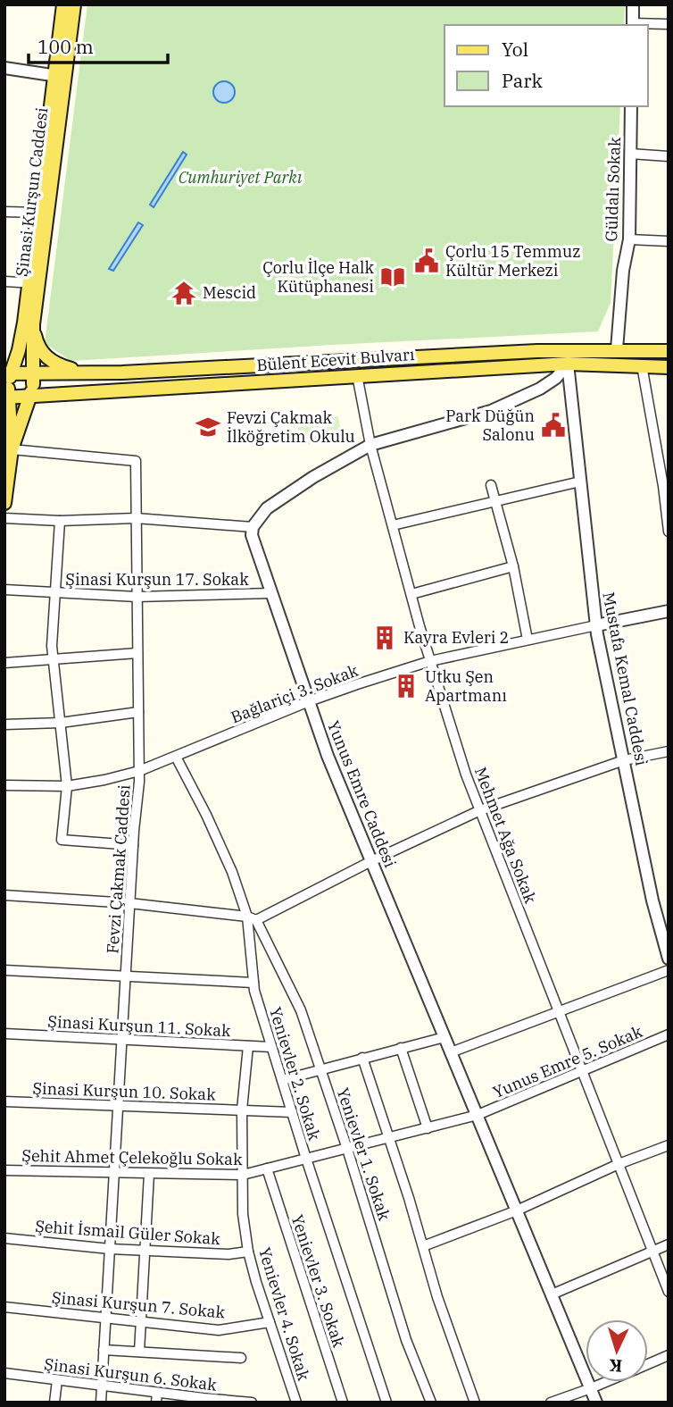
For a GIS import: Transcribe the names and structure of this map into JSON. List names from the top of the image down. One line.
{"streets":{"main road":["Şinasi Kurşun Caddesi","Bülent Ecevit Bulvarı"],"street":["Güldalı Sokak","Şinasi Kurşun 17. Sokak","Mustafa Kemal Caddesi","Bağlariçi 3. Sokak","Yunus Emre Caddesi","Mehmet Ağa Sokak","Fevzi Çakmak Caddesi","Şinasi Kurşun 11. Sokak","Yunus Emre 5. Sokak","Yenievler 2. Sokak","Şinasi Kurşun 10. Sokak","Yenievler 1. Sokak","Şehit Ahmet Çelekoğlu Sokak","Şehit İsmail Güler Sokak","Yenievler 3. Sokak","Şinasi Kurşun 7. Sokak","Yenievler 4. Sokak","Şinasi Kurşun 6. Sokak"]},"crossings":[["Güldalı Sokak","Bülent Ecevit Bulvarı"],["Şinasi Kurşun Caddesi","Bülent Ecevit Bulvarı"],["Şinasi Kurşun Caddesi","Fevzi Çakmak Caddesi"],["Bülent Ecevit Bulvarı","Mustafa Kemal Caddesi"],["Bülent Ecevit Bulvarı","Mehmet Ağa Sokak"],["Şinasi Kurşun 17. Sokak","Yunus Emre Caddesi"],["Şinasi Kurşun 17. Sokak","Fevzi Çakmak Caddesi"],["Mustafa Kemal Caddesi","Bağlariçi 3. Sokak"],["Bağlariçi 3. Sokak","Yunus Emre Caddesi"],["Bağlariçi 3. Sokak","Mehmet Ağa Sokak"],["Bağlariçi 3. Sokak","Fevzi Çakmak Caddesi"],["Bağlariçi 3. Sokak","Yenievler 2. Sokak"],["Yunus Emre Caddesi","Yunus Emre 5. Sokak"],["Yunus Emre Caddesi","Şehit Ahmet Çelekoğlu Sokak"],["Mehmet Ağa Sokak","Yunus Emre 5. Sokak"],["Fevzi Çakmak Caddesi","Şinasi Kurşun 11. Sokak"],["Fevzi Çakmak Caddesi","Şinasi Kurşun 10. Sokak"],["Fevzi Çakmak Caddesi","Şehit Ahmet Çelekoğlu Sokak"],["Fevzi Çakmak Caddesi","Şehit İsmail Güler Sokak"],["Fevzi Çakmak Caddesi","Şinasi Kurşun 7. Sokak"],["Fevzi Çakmak Caddesi","Şinasi Kurşun 6. Sokak"],["Şinasi Kurşun 11. Sokak","Yenievler 2. Sokak"],["Şinasi Kurşun 11. Sokak","Yenievler 4. Sokak"],["Yunus Emre 5. Sokak","Şehit Ahmet Çelekoğlu Sokak"],["Yenievler 2. Sokak","Şinasi Kurşun 10. Sokak"],["Yenievler 2. Sokak","Yenievler 1. Sokak"],["Yenievler 2. Sokak","Şehit Ahmet Çelekoğlu Sokak"],["Şinasi Kurşun 10. Sokak","Yenievler 4. Sokak"],["Yenievler 1. Sokak","Şehit Ahmet Çelekoğlu Sokak"],["Şehit Ahmet Çelekoğlu Sokak","Yenievler 3. Sokak"],["Şehit Ahmet Çelekoğlu Sokak","Yenievler 4. Sokak"],["Şehit İsmail Güler Sokak","Yenievler 4. Sokak"],["Şinasi Kurşun 7. Sokak","Yenievler 4. Sokak"]],"parks":["Cumhuriyet Parkı"],"places":{"public building":["Çorlu 15 Temmuz Kültür Merkezi","Park Düğün Salonu"],"library":["Çorlu İlçe Halk Kütüphanesi"],"temple":["Mescid"],"school or university":["Fevzi Çakmak İlköğretim Okulu"],"building":["Kayra Evleri 2","Utku Şen Apartmanı"]},"legend":["Yol","Park"],"scale_bar":"100 m","north":"bottom"}
